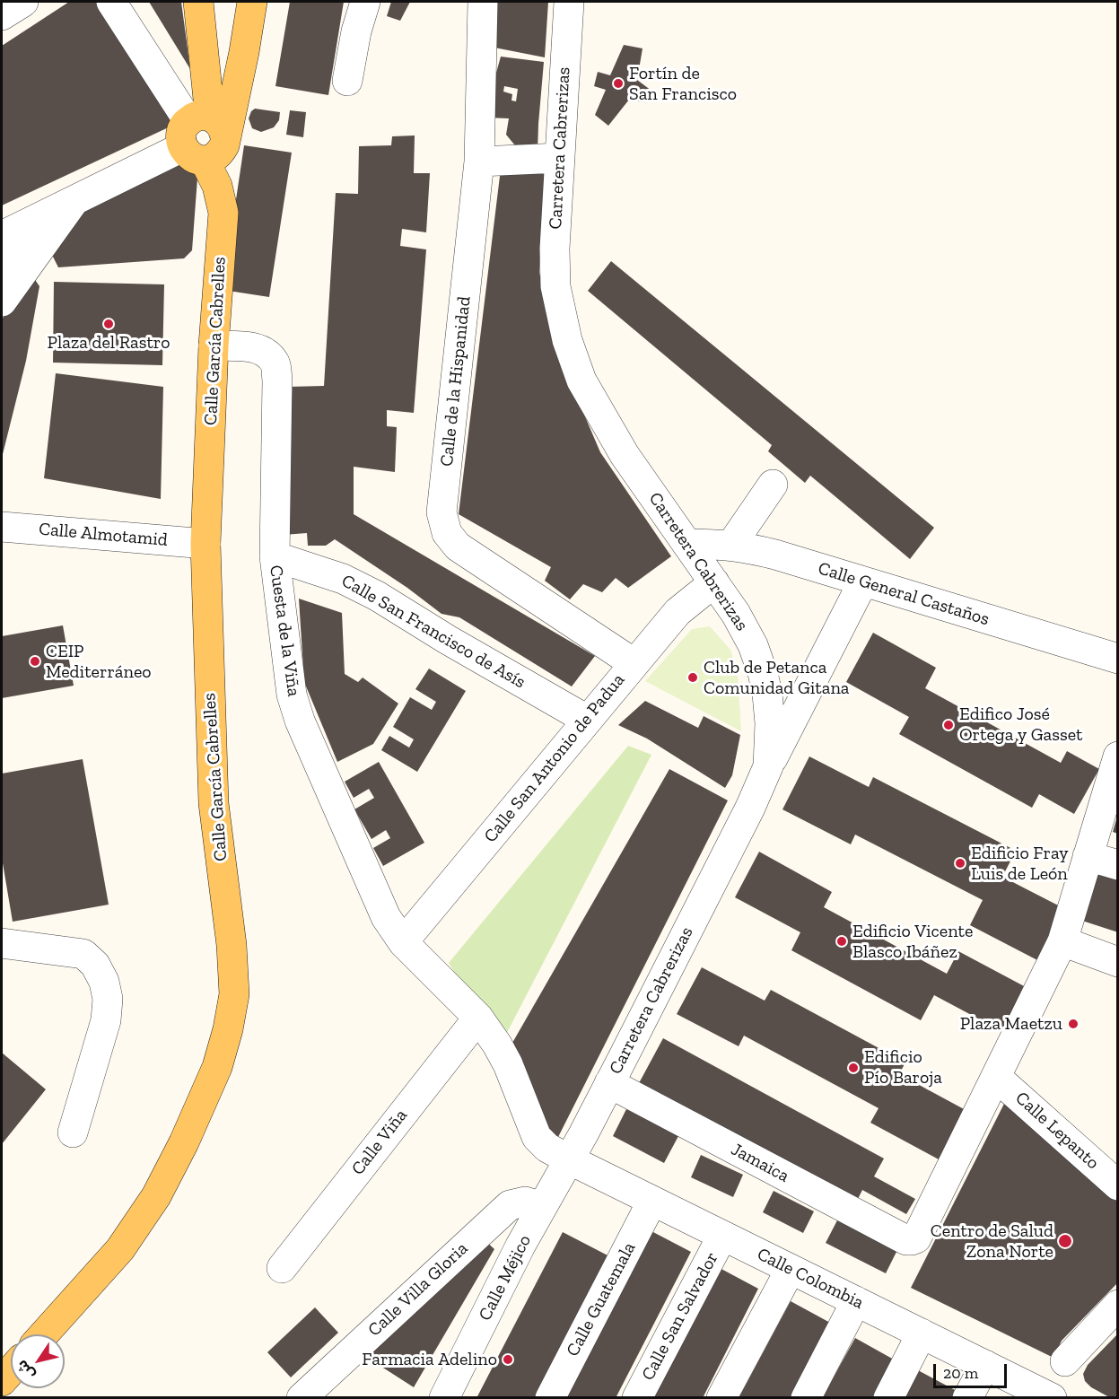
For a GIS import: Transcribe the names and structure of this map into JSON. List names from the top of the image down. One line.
{"streets":{"main road":["Calle García Cabrelles"],"street":["Carretera Cabrerizas","Calle de la Hispanidad","Calle Almotamid","Calle General Castaños","Cuesta de la Viña","Calle San Francisco de Asís","Calle San Antonio de Padua","Calle Lepanto","Calle Viña","Jamaica","Calle Méjico","Calle Colombia","Calle Villa Gloria","Calle Guatemala","Calle San Salvador"]},"crossings":[["Carretera Cabrerizas","Calle General Castaños"],["Carretera Cabrerizas","Calle San Antonio de Padua"],["Carretera Cabrerizas","Jamaica"],["Carretera Cabrerizas","Calle Méjico"],["Carretera Cabrerizas","Calle Colombia"],["Calle García Cabrelles","Calle Almotamid"],["Calle García Cabrelles","Cuesta de la Viña"],["Calle de la Hispanidad","Calle San Antonio de Padua"],["Cuesta de la Viña","Calle San Francisco de Asís"],["Cuesta de la Viña","Calle San Antonio de Padua"],["Calle San Francisco de Asís","Calle San Antonio de Padua"],["Calle Lepanto","Jamaica"],["Calle Méjico","Calle Colombia"],["Calle Méjico","Calle Villa Gloria"],["Calle Colombia","Calle Guatemala"],["Calle Colombia","Calle San Salvador"]],"places":["Fortín de San Francisco","Plaza del Rastro","CEIP Mediterráneo","Club de Petanca Comunidad Gitana","Edifico José Ortega y Gasset","Edificio Fray Luis de León","Edificio Vicente Blasco Ibáñez","Plaza Maetzu","Edificio Pío Baroja","Centro de Salud Zona Norte","Farmacia Adelino"],"scale_bar":"20 m","north":"bottom left"}
